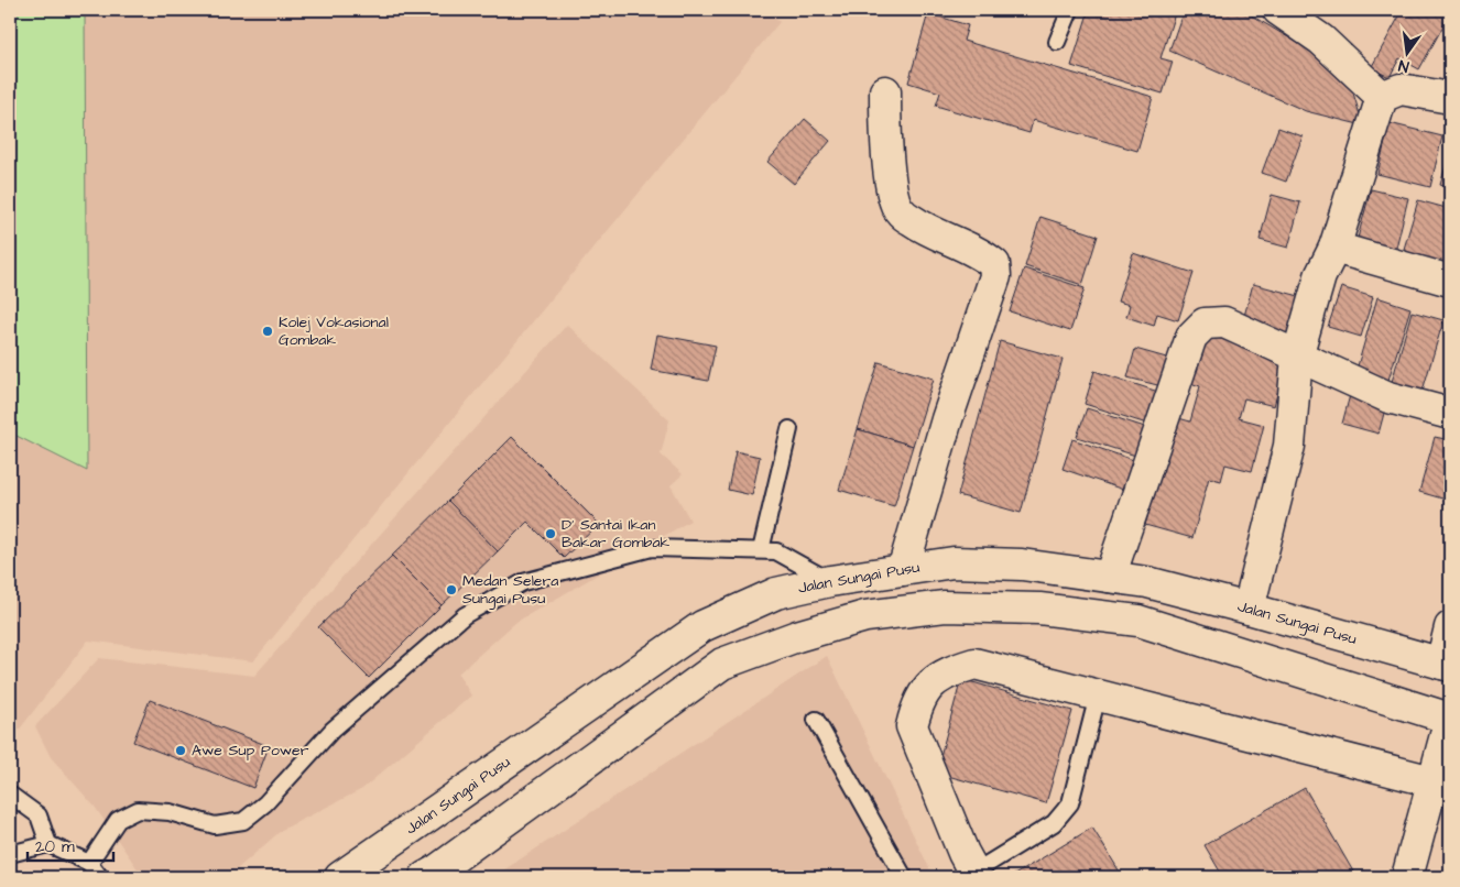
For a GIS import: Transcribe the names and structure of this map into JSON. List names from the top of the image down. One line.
{"streets":{"street":["Jalan Sungai Pusu"]},"places":["Kolej Vokasional Gombak","D’ Santai Ikan Bakar Gombak","Medan Selera Sungai Pusu","Awe Sup Power"],"scale_bar":"20 m","north":"bottom"}
